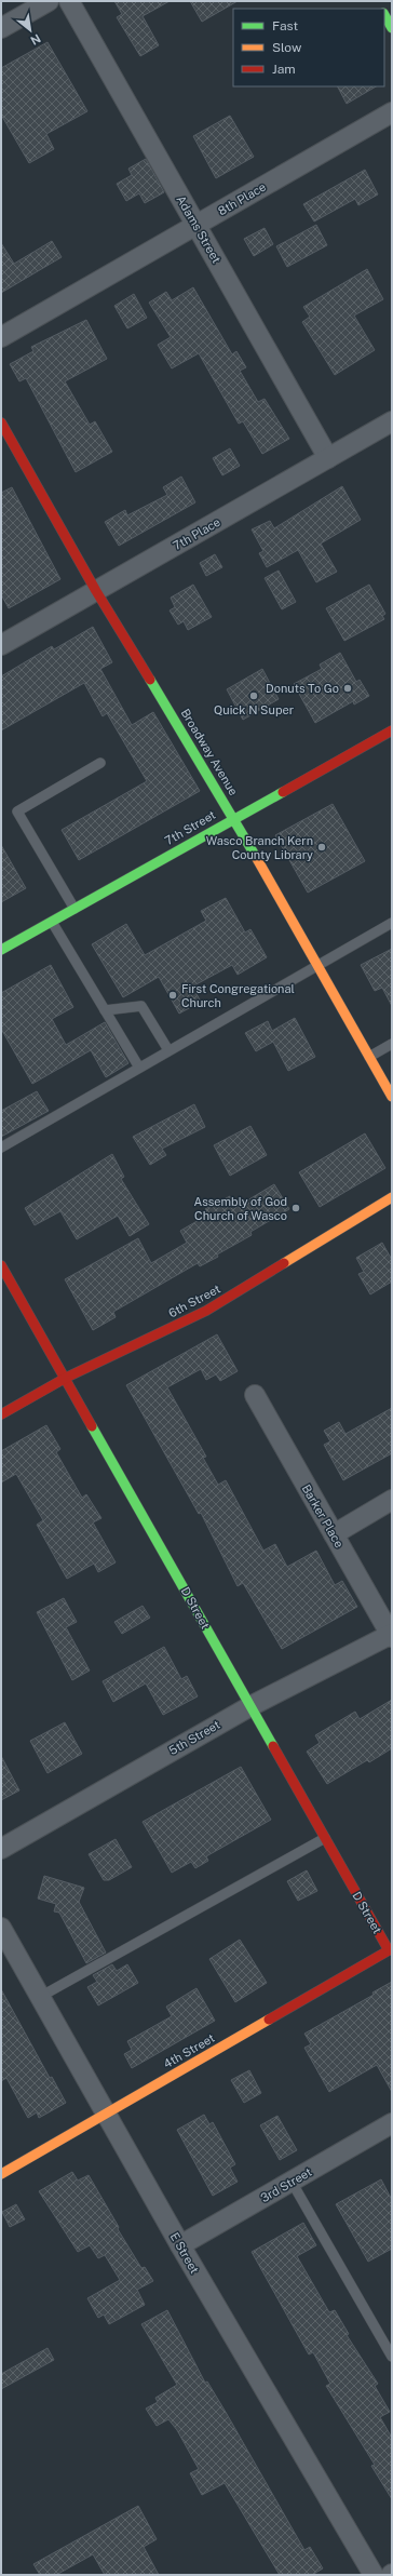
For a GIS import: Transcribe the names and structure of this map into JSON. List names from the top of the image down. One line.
{"streets":{"street":["8th Place","Adams Street","7th Place","Broadway Avenue","7th Street","6th Street","Barker Place","D Street","5th Street","4th Street","3rd Street","E Street"]},"crossings":[["8th Place","Adams Street"],["Adams Street","7th Place"],["7th Place","Broadway Avenue"],["Broadway Avenue","7th Street"],["6th Street","D Street"],["Barker Place","5th Street"],["D Street","5th Street"],["D Street","4th Street"],["4th Street","E Street"],["3rd Street","E Street"]],"places":["Donuts To Go","Quick N Super","Wasco Branch Kern County Library","First Congregational Church","Assembly of God Church of Wasco"],"legend":["Fast","Slow","Jam"],"north":"bottom right"}
